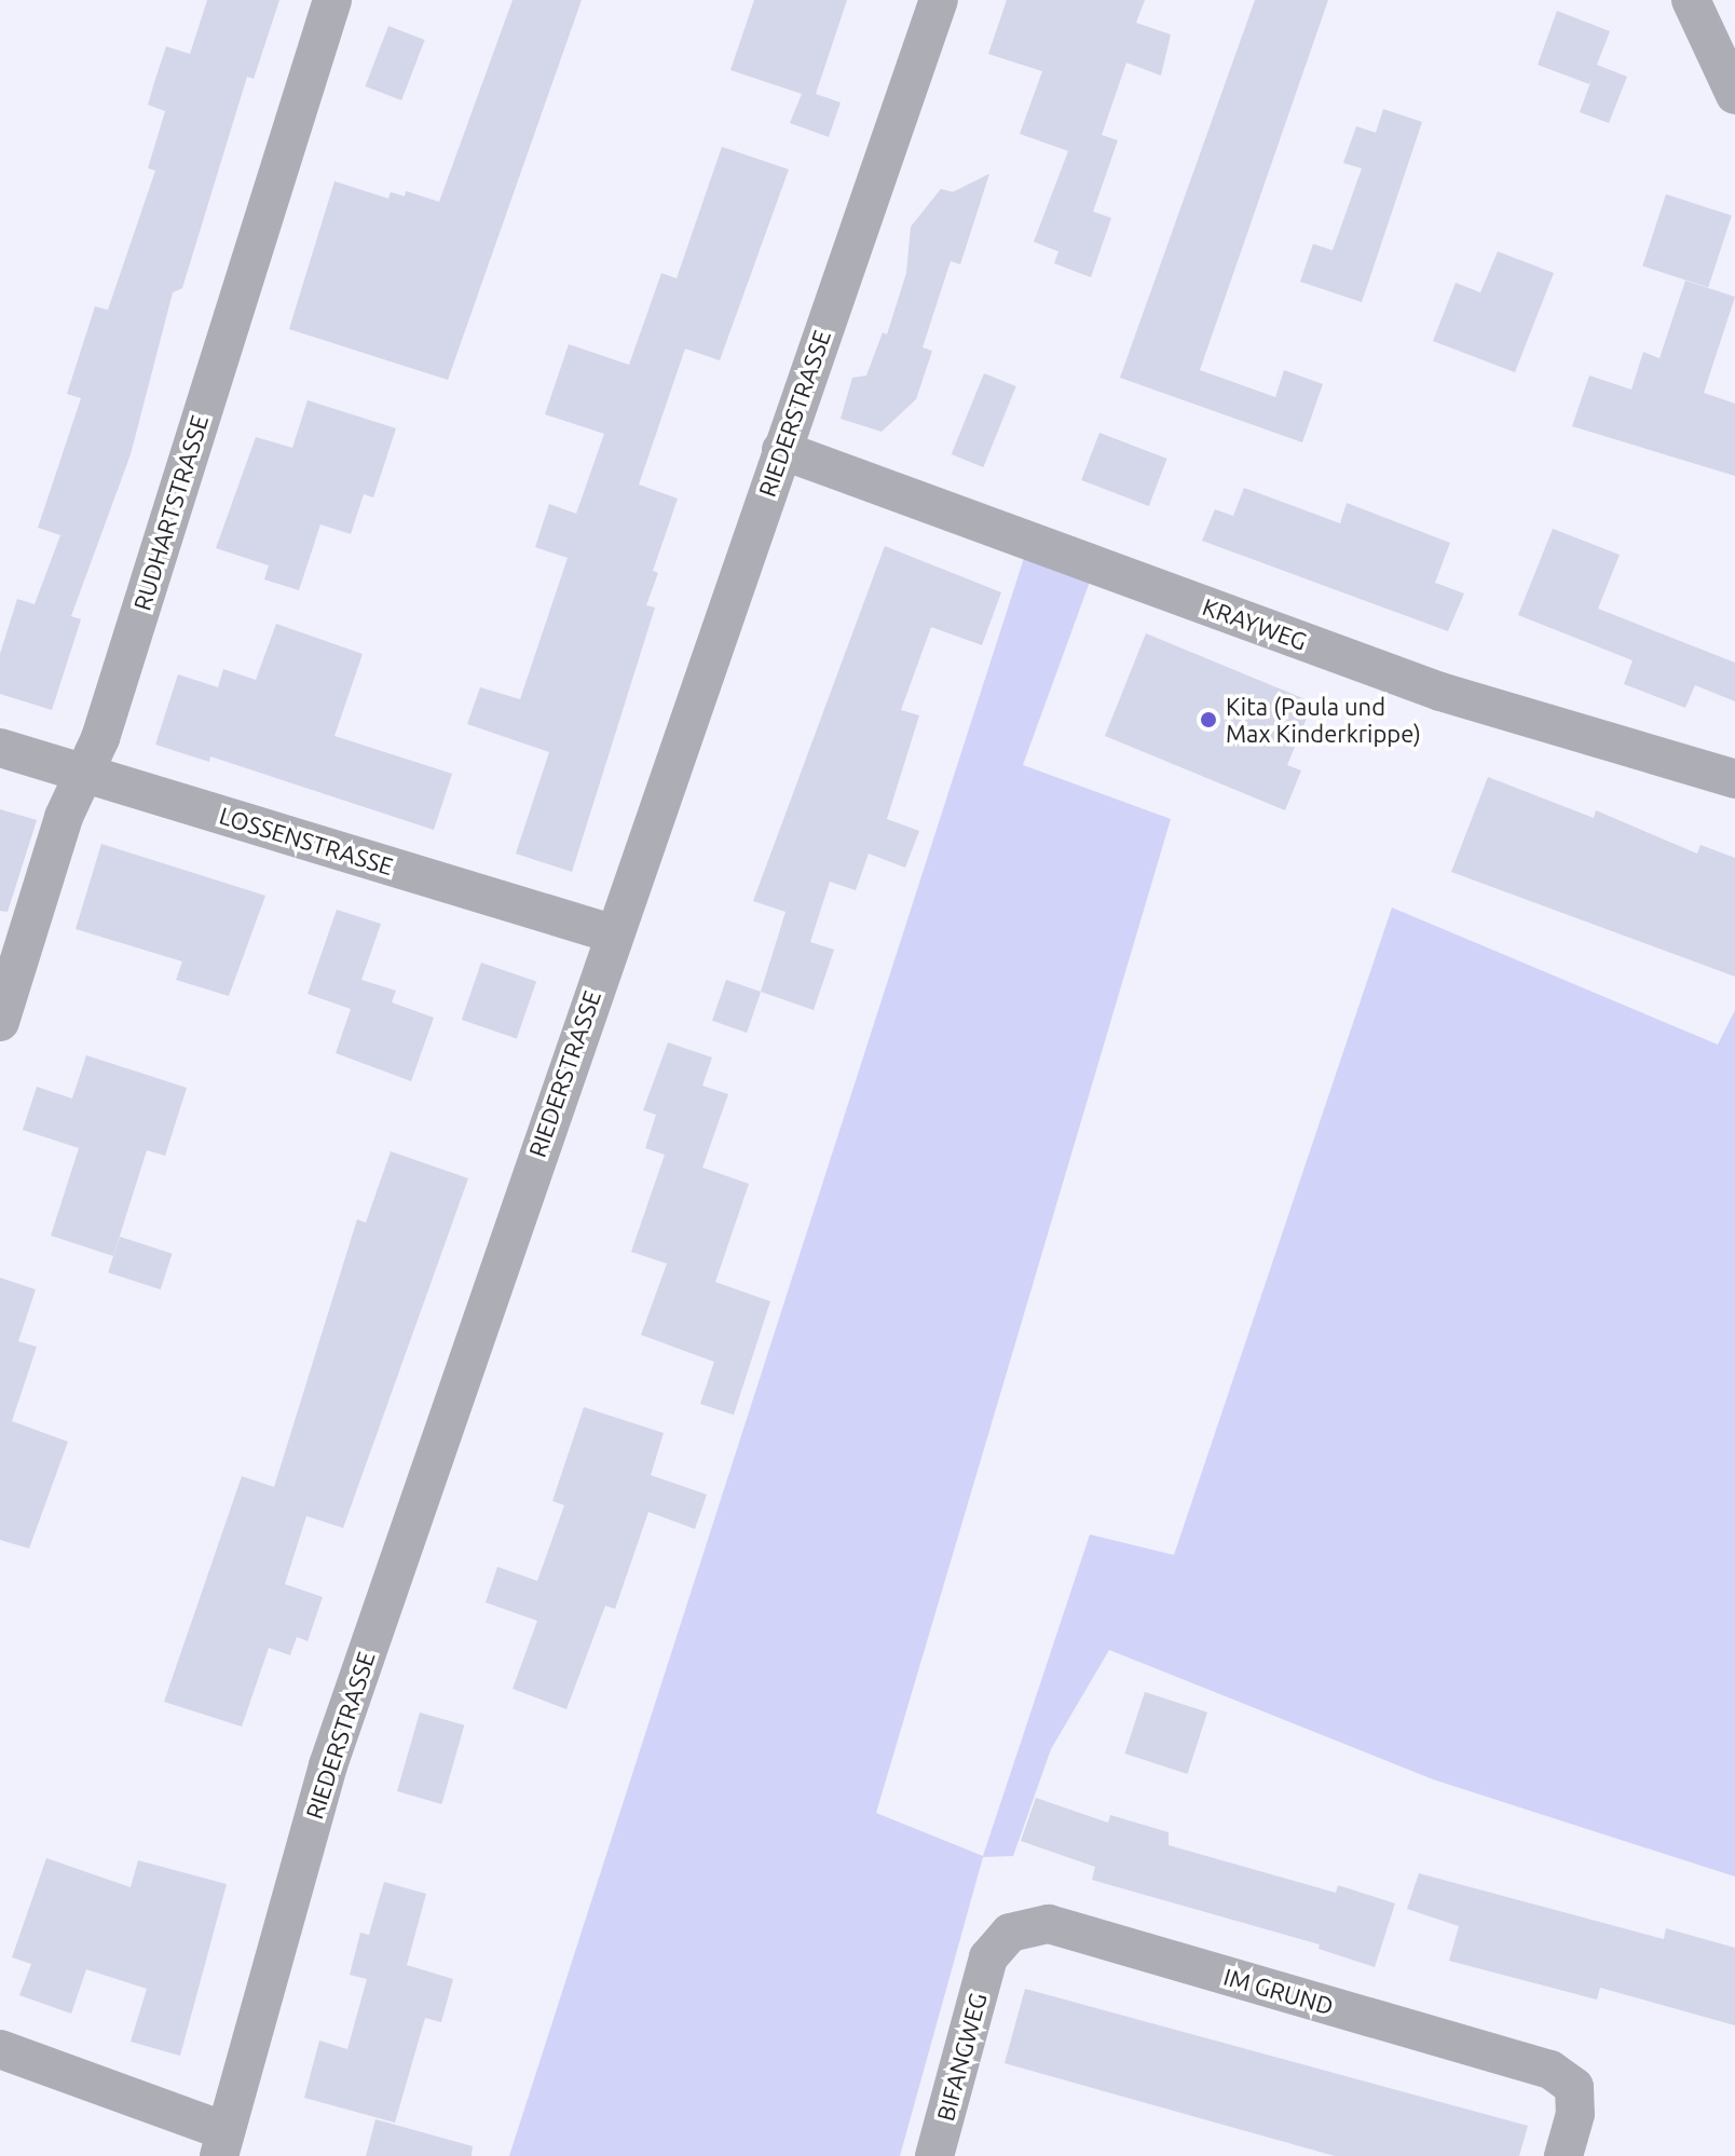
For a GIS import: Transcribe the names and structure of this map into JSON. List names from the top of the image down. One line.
{"streets":{"street":["RIEDERSTRASSE","RUDHARTSTRASSE","KRAYWEG","LOSSENSTRASSE","IM GRUND","BIFANGWEG"]},"crossings":[["RIEDERSTRASSE","KRAYWEG"],["RIEDERSTRASSE","LOSSENSTRASSE"],["RUDHARTSTRASSE","LOSSENSTRASSE"],["IM GRUND","BIFANGWEG"]],"places":["Kita (Paula und Max Kinderkrippe)"]}
